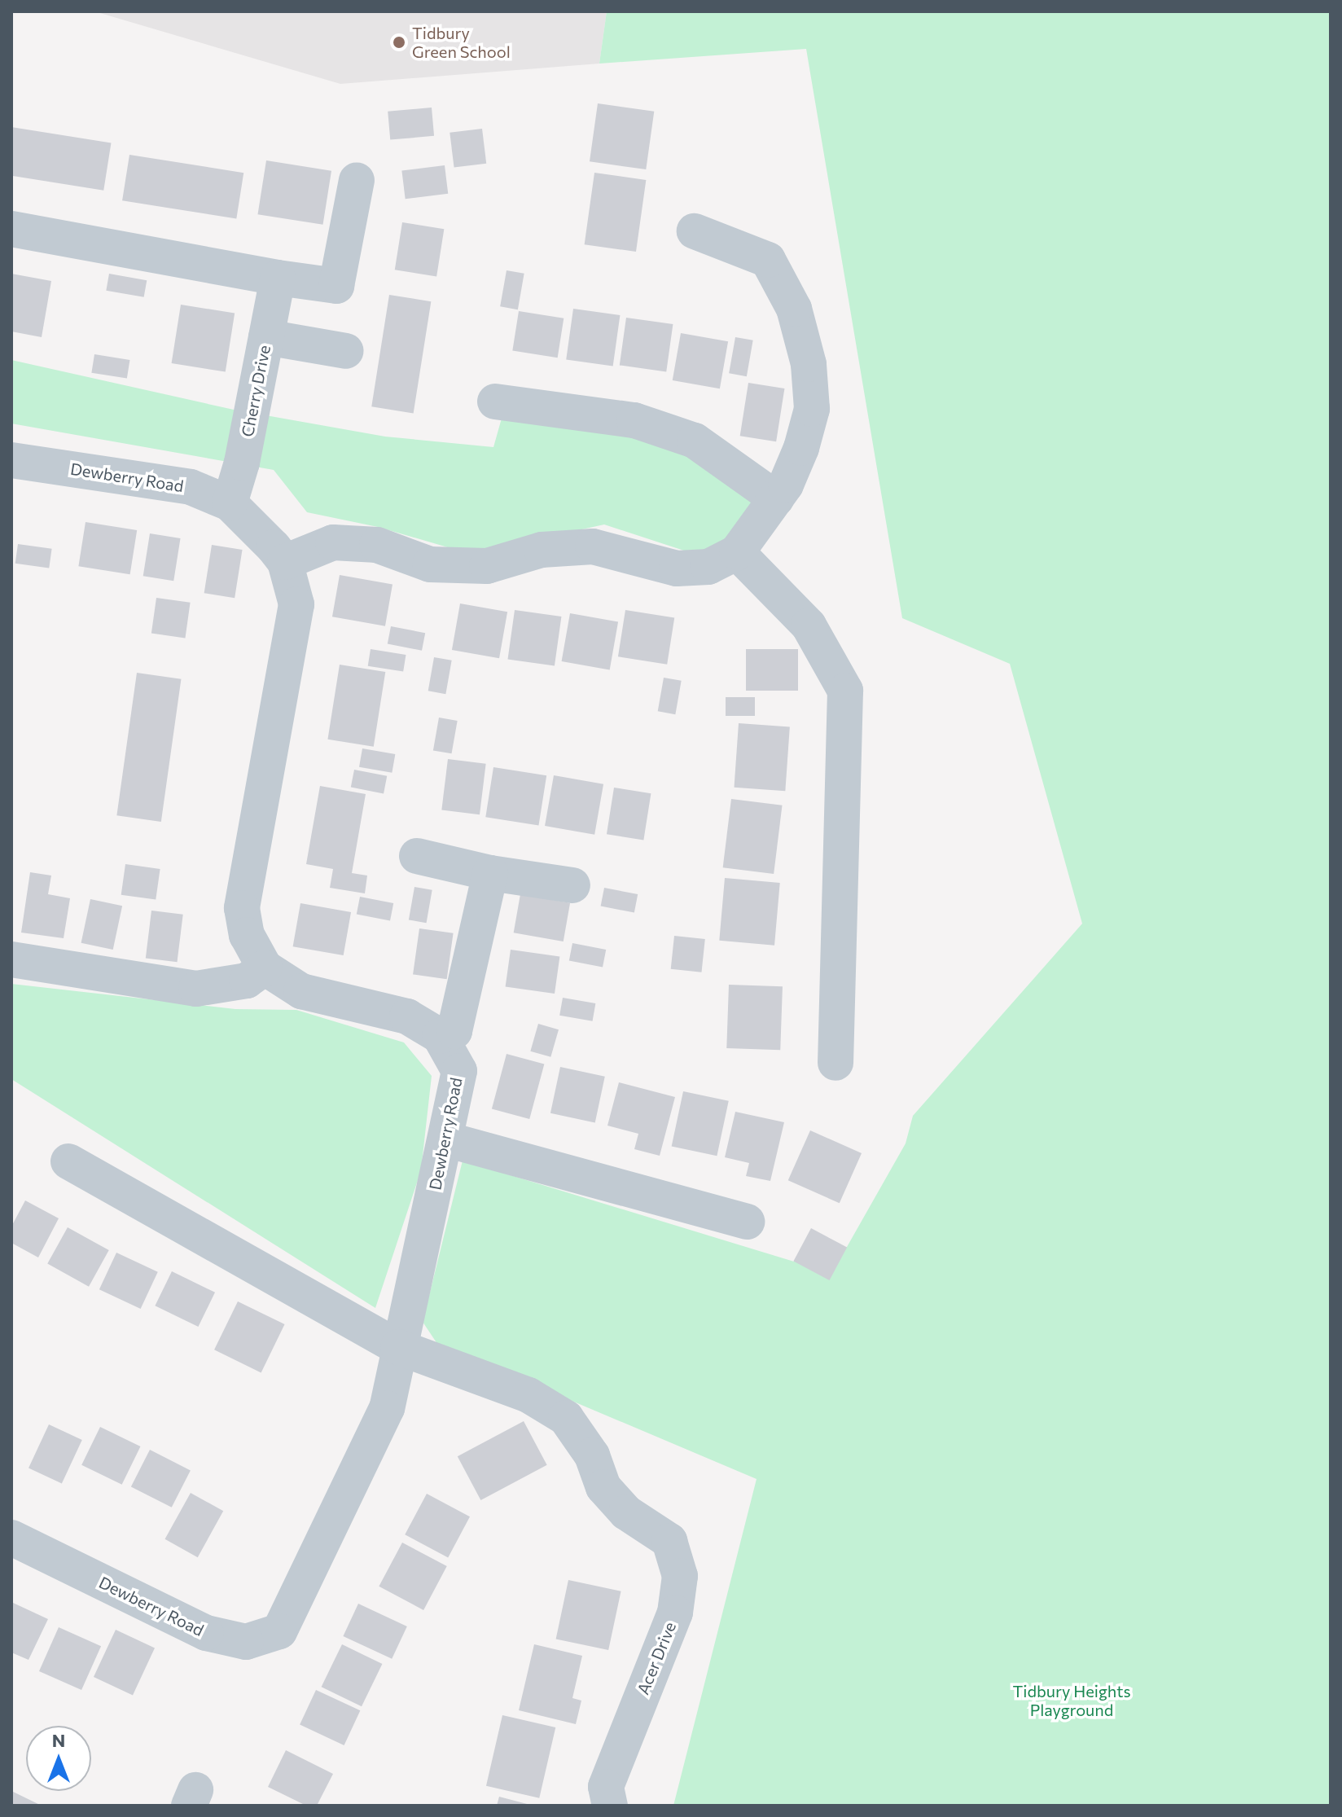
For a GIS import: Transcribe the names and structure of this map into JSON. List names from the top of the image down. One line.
{"streets":{"street":["Cherry Drive","Dewberry Road","Acer Drive"]},"crossings":[["Cherry Drive","Dewberry Road"],["Dewberry Road","Acer Drive"]],"parks":["Tidbury Heights Playground"],"places":["Tidbury Green School"],"north":"top"}
